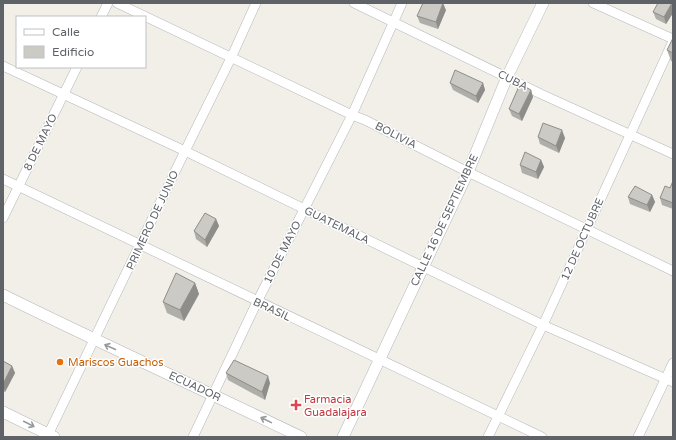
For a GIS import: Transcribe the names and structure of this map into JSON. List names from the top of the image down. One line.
{"streets":{"street":["CUBA","BOLIVIA","8 DE MAYO","PRIMERO DE JUNIO","CALLE 16 DE SEPTIEMBRE","GUATEMALA","12 DE OCTUBRE","10 DE MAYO","BRASIL","ECUADOR"]},"crossings":[["CUBA","CALLE 16 DE SEPTIEMBRE"],["CUBA","12 DE OCTUBRE"],["CUBA","10 DE MAYO"],["BOLIVIA","PRIMERO DE JUNIO"],["BOLIVIA","CALLE 16 DE SEPTIEMBRE"],["BOLIVIA","12 DE OCTUBRE"],["BOLIVIA","10 DE MAYO"],["8 DE MAYO","GUATEMALA"],["8 DE MAYO","BRASIL"],["PRIMERO DE JUNIO","GUATEMALA"],["PRIMERO DE JUNIO","BRASIL"],["PRIMERO DE JUNIO","ECUADOR"],["CALLE 16 DE SEPTIEMBRE","GUATEMALA"],["CALLE 16 DE SEPTIEMBRE","BRASIL"],["GUATEMALA","12 DE OCTUBRE"],["GUATEMALA","10 DE MAYO"],["12 DE OCTUBRE","BRASIL"],["10 DE MAYO","BRASIL"],["10 DE MAYO","ECUADOR"]],"one_way":["ECUADOR"],"places":{"other":["Mariscos Guachos"],"health":["Farmacia Guadalajara"]},"legend":["Calle","Edificio"]}
